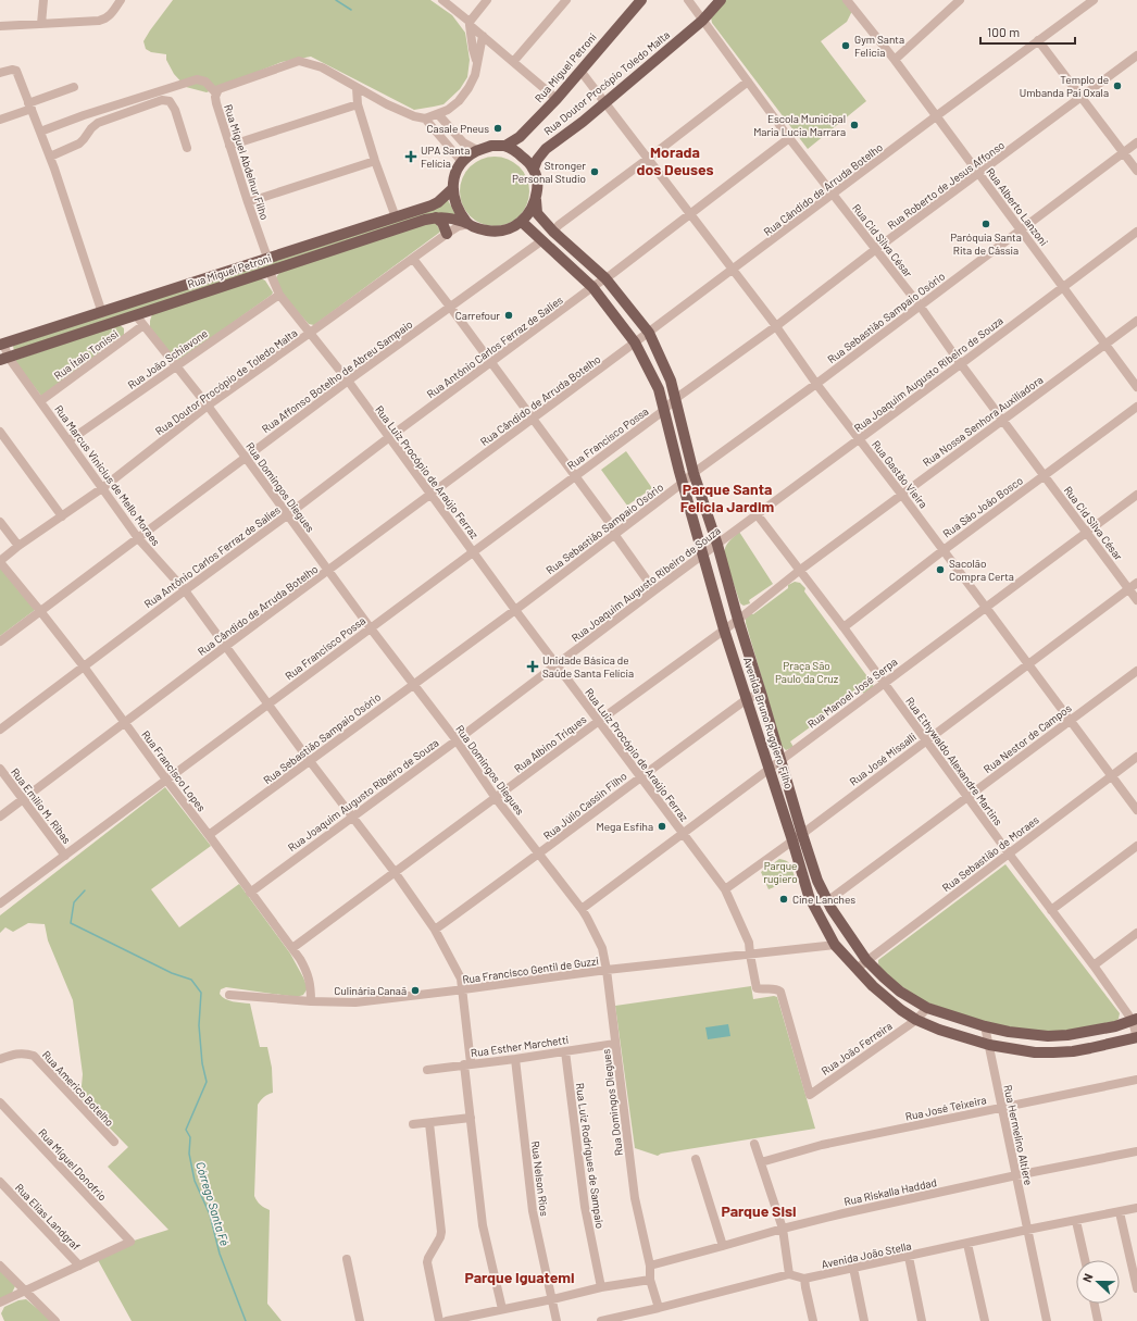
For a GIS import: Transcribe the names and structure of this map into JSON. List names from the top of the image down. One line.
{"streets":{"main road":["Rua Miguel Petroni","Rua Doutor Procópio Toledo Malta","Avenida Bruno Ruggiero Filho"],"street":["Rua Miguel Abdelnur Filho","Rua Roberto de Jesus Affonso","Rua Cândido de Arruda Botelho","Rua Alberto Lanzoni","Rua Cid Silva César","Rua Sebastião Sampaio Osório","Rua Antônio Carlos Ferraz de Salies","Rua Ítalo Tonissi","Rua João Schiavone","Rua Joaquim Augusto Ribeiro de Souza","Rua Affonso Botelho de Abreu Sampaio","Rua Doutor Procópio de Toledo Malta","Rua Nossa Senhora Auxiliadora","Rua Francisco Possa","Rua Luiz Procópio de Araújo Ferraz","Rua Gastão Vieira","Rua Marcus Vinicius de Mello Moraes","Rua Domingos Diegues","Rua São João Bosco","Rua Manoel José Serpa","Rua Nestor de Campos","Rua Albino Triques","Rua José Missalli","Rua Ethywaldo Alexandre Martins","Rua Francisco Lopes","Rua Emilio M. Ribas","Rua Júlio Cassin Filho","Rua Sebastião de Moraes","Rua Francisco Gentil de Guzzi","Rua Esther Marchetti","Rua João Ferreira","Rua Americo Botelho","Rua José Teixeira","Rua Hermelino Altiere","Rua Luiz Rodrigues de Sampaio","Rua Miguel Donofrio","Rua Nelson Rios","Rua Riskalla Haddad","Rua Elias Landgraf","Avenida João Stella"]},"crossings":[["Rua Miguel Petroni","Rua Doutor Procópio Toledo Malta"],["Rua Miguel Petroni","Rua Miguel Abdelnur Filho"],["Rua Miguel Petroni","Rua Doutor Procópio de Toledo Malta"],["Rua Miguel Petroni","Rua Luiz Procópio de Araújo Ferraz"],["Rua Miguel Petroni","Rua Gastão Vieira"],["Rua Miguel Petroni","Rua Marcus Vinicius de Mello Moraes"],["Rua Miguel Petroni","Rua Domingos Diegues"],["Rua Miguel Petroni","Avenida Bruno Ruggiero Filho"],["Rua Doutor Procópio Toledo Malta","Rua Cid Silva César"],["Rua Doutor Procópio Toledo Malta","Rua Doutor Procópio de Toledo Malta"],["Rua Doutor Procópio Toledo Malta","Rua Gastão Vieira"],["Rua Doutor Procópio Toledo Malta","Avenida Bruno Ruggiero Filho"],["Rua Roberto de Jesus Affonso","Rua Alberto Lanzoni"],["Rua Roberto de Jesus Affonso","Rua Cid Silva César"],["Rua Roberto de Jesus Affonso","Rua Francisco Possa"],["Rua Roberto de Jesus Affonso","Rua Gastão Vieira"],["Rua Roberto de Jesus Affonso","Avenida Bruno Ruggiero Filho"],["Rua Cândido de Arruda Botelho","Rua Alberto Lanzoni"],["Rua Cândido de Arruda Botelho","Rua Cid Silva César"],["Rua Cândido de Arruda Botelho","Rua Luiz Procópio de Araújo Ferraz"],["Rua Cândido de Arruda Botelho","Rua Gastão Vieira"],["Rua Cândido de Arruda Botelho","Rua Marcus Vinicius de Mello Moraes"],["Rua Cândido de Arruda Botelho","Rua Domingos Diegues"],["Rua Cândido de Arruda Botelho","Avenida Bruno Ruggiero Filho"],["Rua Cândido de Arruda Botelho","Rua Francisco Lopes"],["Rua Cândido de Arruda Botelho","Rua Emilio M. Ribas"],["Rua Alberto Lanzoni","Rua Sebastião Sampaio Osório"],["Rua Alberto Lanzoni","Rua Joaquim Augusto Ribeiro de Souza"],["Rua Alberto Lanzoni","Rua Nossa Senhora Auxiliadora"],["Rua Cid Silva César","Rua Sebastião Sampaio Osório"],["Rua Cid Silva César","Rua Antônio Carlos Ferraz de Salies"],["Rua Cid Silva César","Rua Joaquim Augusto Ribeiro de Souza"],["Rua Cid Silva César","Rua Nossa Senhora Auxiliadora"],["Rua Cid Silva César","Rua São João Bosco"],["Rua Cid Silva César","Rua Manoel José Serpa"],["Rua Cid Silva César","Rua José Missalli"],["Rua Sebastião Sampaio Osório","Rua Luiz Procópio de Araújo Ferraz"],["Rua Sebastião Sampaio Osório","Rua Gastão Vieira"],["Rua Sebastião Sampaio Osório","Rua Marcus Vinicius de Mello Moraes"],["Rua Sebastião Sampaio Osório","Rua Domingos Diegues"],["Rua Sebastião Sampaio Osório","Avenida Bruno Ruggiero Filho"],["Rua Sebastião Sampaio Osório","Rua Francisco Lopes"],["Rua Antônio Carlos Ferraz de Salies","Rua Luiz Procópio de Araújo Ferraz"],["Rua Antônio Carlos Ferraz de Salies","Rua Gastão Vieira"],["Rua Antônio Carlos Ferraz de Salies","Rua Marcus Vinicius de Mello Moraes"],["Rua Antônio Carlos Ferraz de Salies","Rua Domingos Diegues"],["Rua Antônio Carlos Ferraz de Salies","Avenida Bruno Ruggiero Filho"],["Rua Antônio Carlos Ferraz de Salies","Rua Francisco Lopes"],["Rua Ítalo Tonissi","Rua Marcus Vinicius de Mello Moraes"],["Rua Ítalo Tonissi","Rua Domingos Diegues"],["Rua João Schiavone","Rua Luiz Procópio de Araújo Ferraz"],["Rua João Schiavone","Rua Marcus Vinicius de Mello Moraes"],["Rua João Schiavone","Rua Domingos Diegues"],["Rua Joaquim Augusto Ribeiro de Souza","Rua Luiz Procópio de Araújo Ferraz"],["Rua Joaquim Augusto Ribeiro de Souza","Rua Gastão Vieira"],["Rua Joaquim Augusto Ribeiro de Souza","Rua Marcus Vinicius de Mello Moraes"],["Rua Joaquim Augusto Ribeiro de Souza","Rua Domingos Diegues"],["Rua Joaquim Augusto Ribeiro de Souza","Avenida Bruno Ruggiero Filho"],["Rua Joaquim Augusto Ribeiro de Souza","Rua Ethywaldo Alexandre Martins"],["Rua Joaquim Augusto Ribeiro de Souza","Rua Francisco Lopes"],["Rua Affonso Botelho de Abreu Sampaio","Rua Luiz Procópio de Araújo Ferraz"],["Rua Affonso Botelho de Abreu Sampaio","Rua Marcus Vinicius de Mello Moraes"],["Rua Affonso Botelho de Abreu Sampaio","Rua Domingos Diegues"],["Rua Affonso Botelho de Abreu Sampaio","Avenida Bruno Ruggiero Filho"],["Rua Affonso Botelho de Abreu Sampaio","Rua Francisco Lopes"],["Rua Doutor Procópio de Toledo Malta","Rua Luiz Procópio de Araújo Ferraz"],["Rua Doutor Procópio de Toledo Malta","Rua Marcus Vinicius de Mello Moraes"],["Rua Doutor Procópio de Toledo Malta","Rua Domingos Diegues"],["Rua Doutor Procópio de Toledo Malta","Avenida Bruno Ruggiero Filho"],["Rua Doutor Procópio de Toledo Malta","Rua Francisco Lopes"],["Rua Nossa Senhora Auxiliadora","Rua Gastão Vieira"],["Rua Nossa Senhora Auxiliadora","Avenida Bruno Ruggiero Filho"],["Rua Nossa Senhora Auxiliadora","Rua Albino Triques"],["Rua Nossa Senhora Auxiliadora","Rua Ethywaldo Alexandre Martins"],["Rua Francisco Possa","Rua Luiz Procópio de Araújo Ferraz"],["Rua Francisco Possa","Rua Marcus Vinicius de Mello Moraes"],["Rua Francisco Possa","Rua Domingos Diegues"],["Rua Francisco Possa","Avenida Bruno Ruggiero Filho"],["Rua Francisco Possa","Rua Francisco Lopes"],["Rua Francisco Possa","Rua Emilio M. Ribas"],["Rua Luiz Procópio de Araújo Ferraz","Rua Manoel José Serpa"],["Rua Luiz Procópio de Araújo Ferraz","Rua Albino Triques"],["Rua Luiz Procópio de Araújo Ferraz","Rua José Missalli"],["Rua Luiz Procópio de Araújo Ferraz","Rua Júlio Cassin Filho"],["Rua Luiz Procópio de Araújo Ferraz","Rua Francisco Gentil de Guzzi"],["Rua Luiz Procópio de Araújo Ferraz","Rua João Ferreira"],["Rua Gastão Vieira","Rua São João Bosco"],["Rua Gastão Vieira","Rua Manoel José Serpa"],["Rua Gastão Vieira","Rua Nestor de Campos"],["Rua Gastão Vieira","Rua José Missalli"],["Rua Gastão Vieira","Rua Sebastião de Moraes"],["Rua Marcus Vinicius de Mello Moraes","Rua Albino Triques"],["Rua Marcus Vinicius de Mello Moraes","Rua Júlio Cassin Filho"],["Rua Marcus Vinicius de Mello Moraes","Rua Francisco Gentil de Guzzi"],["Rua Marcus Vinicius de Mello Moraes","Rua Esther Marchetti"],["Rua Domingos Diegues","Rua Manoel José Serpa"],["Rua Domingos Diegues","Rua Albino Triques"],["Rua Domingos Diegues","Rua Júlio Cassin Filho"],["Rua Domingos Diegues","Rua Francisco Gentil de Guzzi"],["Rua Domingos Diegues","Rua Esther Marchetti"],["Rua Domingos Diegues","Rua Riskalla Haddad"],["Rua São João Bosco","Rua Ethywaldo Alexandre Martins"],["Rua Manoel José Serpa","Avenida Bruno Ruggiero Filho"],["Rua Manoel José Serpa","Rua Ethywaldo Alexandre Martins"],["Avenida Bruno Ruggiero Filho","Rua Nestor de Campos"],["Avenida Bruno Ruggiero Filho","Rua Albino Triques"],["Avenida Bruno Ruggiero Filho","Rua José Missalli"],["Avenida Bruno Ruggiero Filho","Rua Ethywaldo Alexandre Martins"],["Avenida Bruno Ruggiero Filho","Rua Júlio Cassin Filho"],["Avenida Bruno Ruggiero Filho","Rua Sebastião de Moraes"],["Avenida Bruno Ruggiero Filho","Rua Francisco Gentil de Guzzi"],["Avenida Bruno Ruggiero Filho","Rua João Ferreira"],["Avenida Bruno Ruggiero Filho","Rua Hermelino Altiere"],["Rua Nestor de Campos","Rua Ethywaldo Alexandre Martins"],["Rua Albino Triques","Rua Francisco Lopes"],["Rua José Missalli","Rua Ethywaldo Alexandre Martins"],["Rua Ethywaldo Alexandre Martins","Rua Sebastião de Moraes"],["Rua Francisco Lopes","Rua Francisco Gentil de Guzzi"],["Rua Esther Marchetti","Rua Luiz Rodrigues de Sampaio"],["Rua Esther Marchetti","Rua Nelson Rios"],["Rua José Teixeira","Rua Hermelino Altiere"],["Rua Hermelino Altiere","Rua Riskalla Haddad"],["Rua Hermelino Altiere","Avenida João Stella"],["Rua Miguel Donofrio","Rua Elias Landgraf"]],"districts":["Morada dos Deuses","Parque Santa Felícia Jardim","Parque Sisi","Parque Iguatemi"],"water":["Córrego Santa Fé"],"parks":["Praça São Paulo da Cruz","Parque rugiero"],"places":{"other":["Gym Santa Felicia","Templo de Umbanda Pai Oxala","Escola Municipal Maria Lucia Marrara","Casale Pneus","Stronger Personal Studio","Paróquia Santa Rita de Cássia","Carrefour","Sacolão Compra Certa","Mega Esfiha","Cine Lanches","Culinária Canaã"],"health":["UPA Santa Felícia","Unidade Básica de Saúde Santa Felícia"]},"scale_bar":"100 m","north":"left"}
